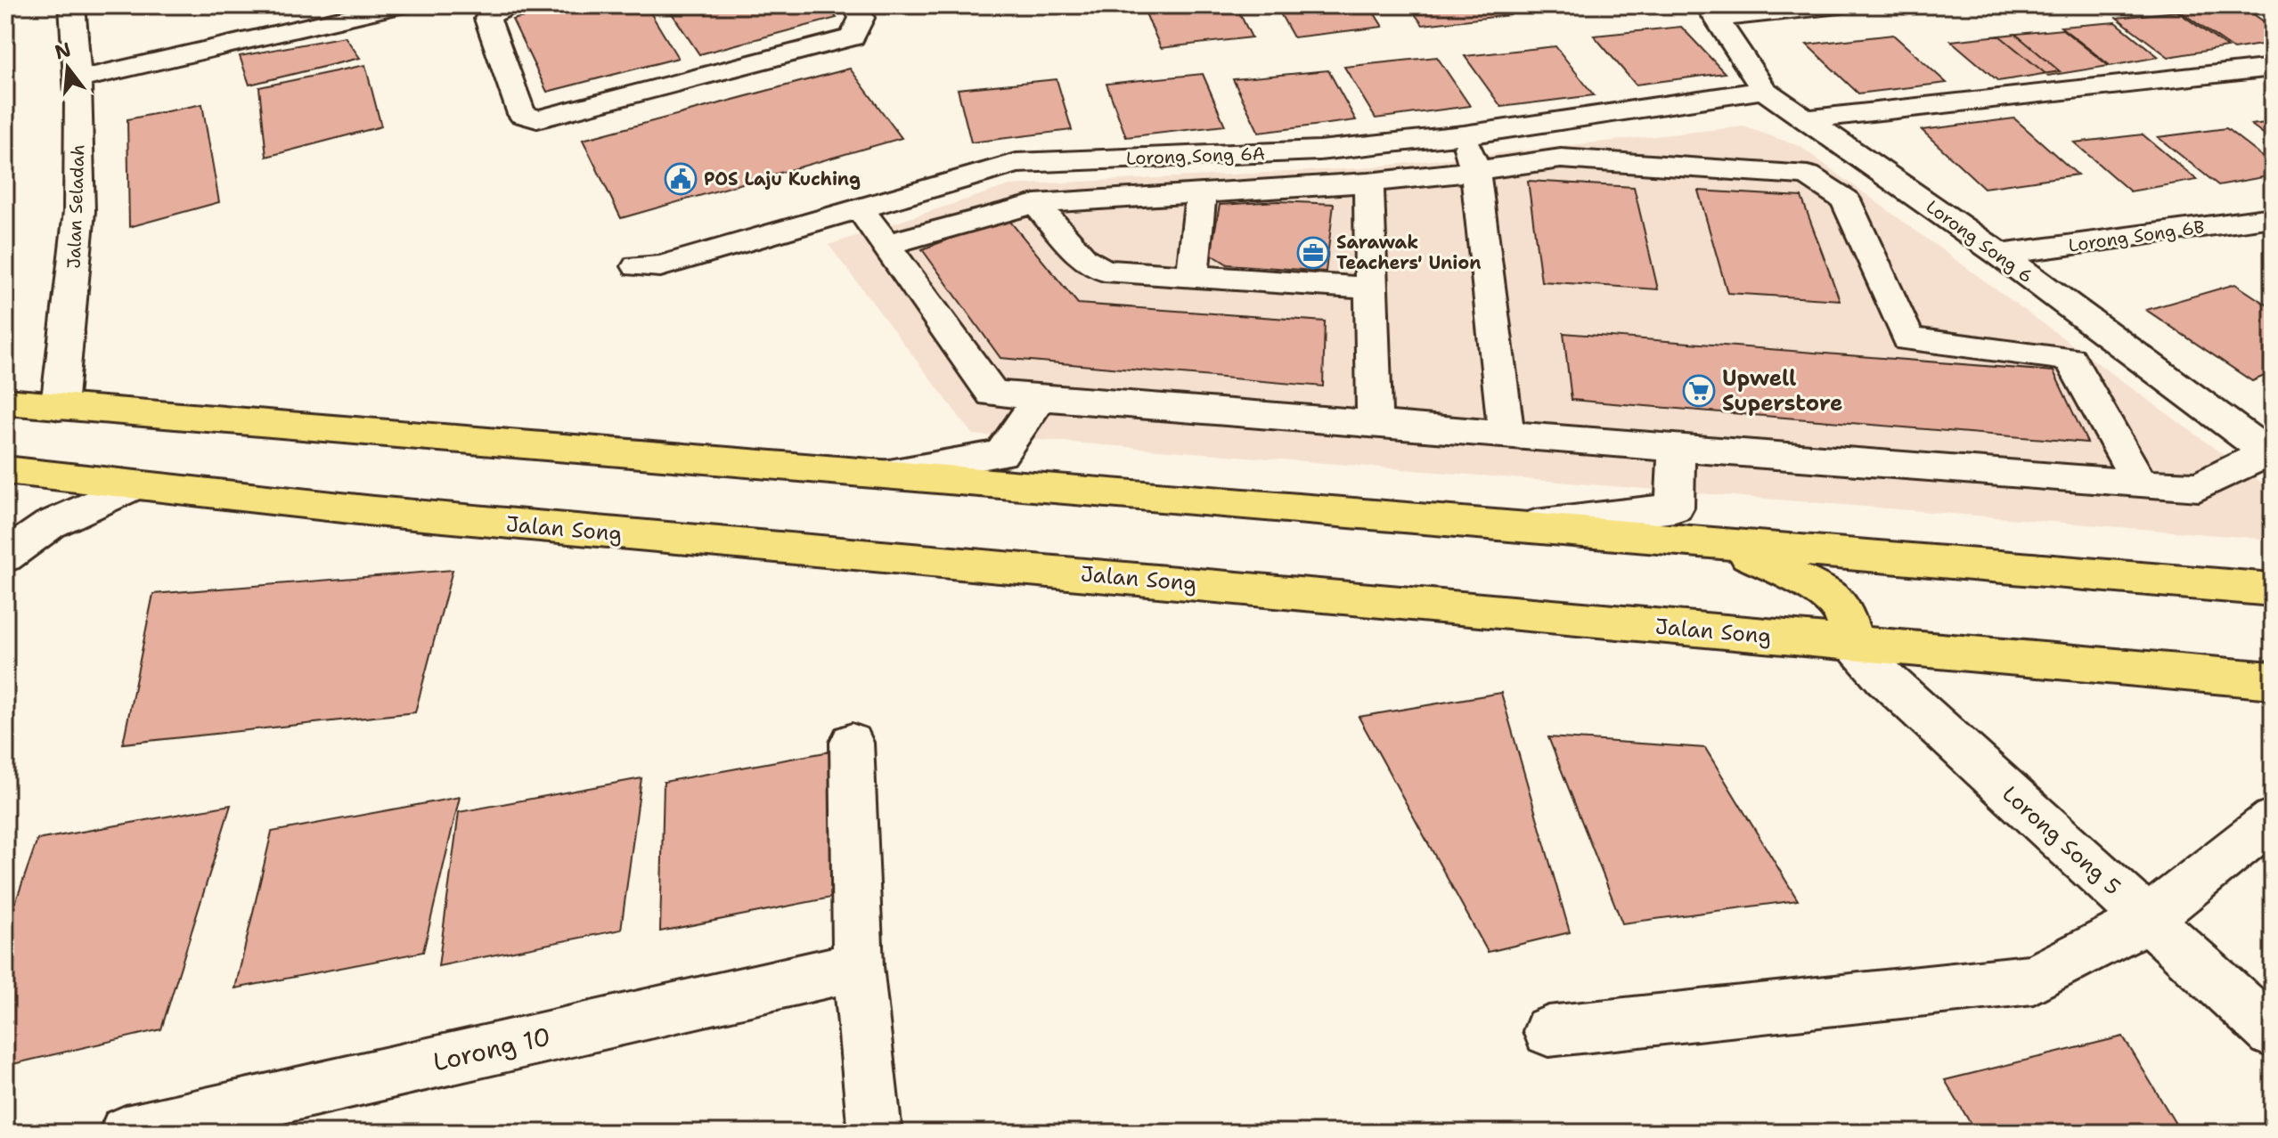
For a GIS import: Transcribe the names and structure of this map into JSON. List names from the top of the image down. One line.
{"streets":{"main road":["Jalan Song"],"street":["Lorong Song 6A","Jalan Seladah","Lorong Song 6B","Lorong Song 6","Lorong Song 5","Lorong 10"]},"crossings":[["Lorong Song 6A","Lorong Song 6"],["Lorong Song 6B","Lorong Song 6"],["Jalan Song","Lorong Song 5"]],"places":{"public building":["POS Laju Kuching"],"office":["Sarawak Teachers' Union"],"supermarket":["Upwell Superstore"]},"north":"top"}
